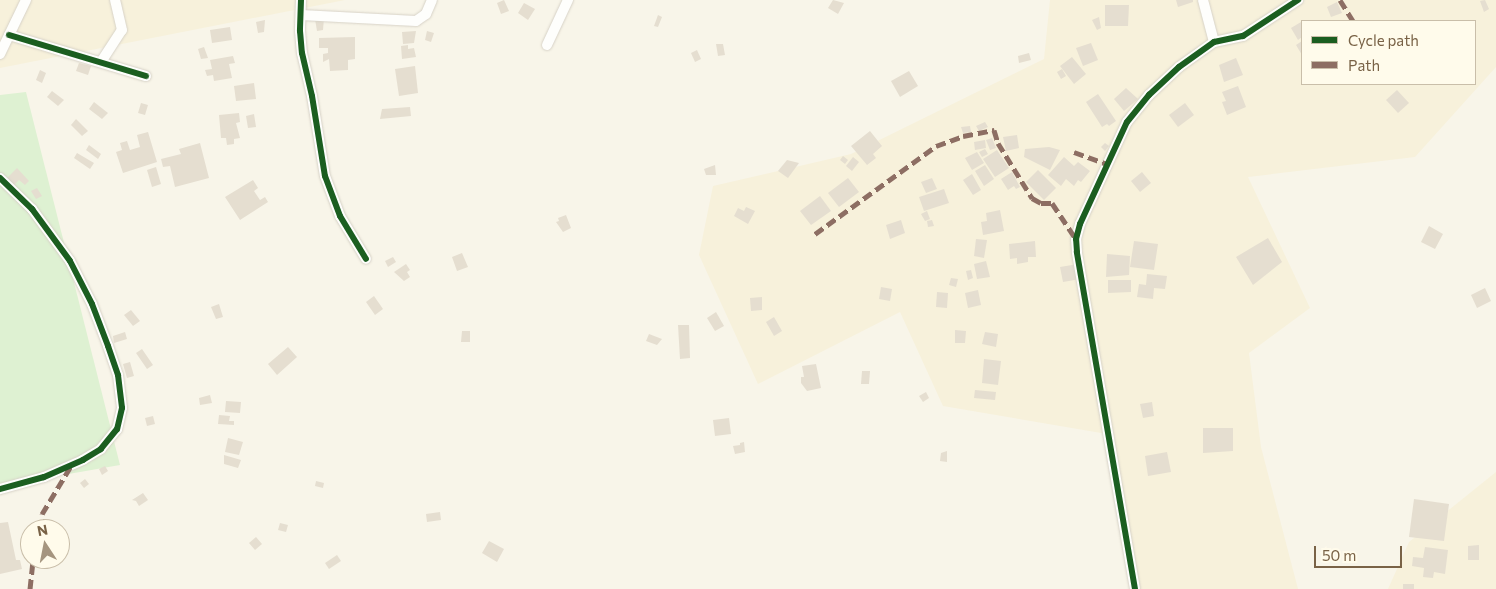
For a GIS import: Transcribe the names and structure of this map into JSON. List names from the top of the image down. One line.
{"legend":["Cycle path","Path"],"scale_bar":"50 m","north":"top"}
